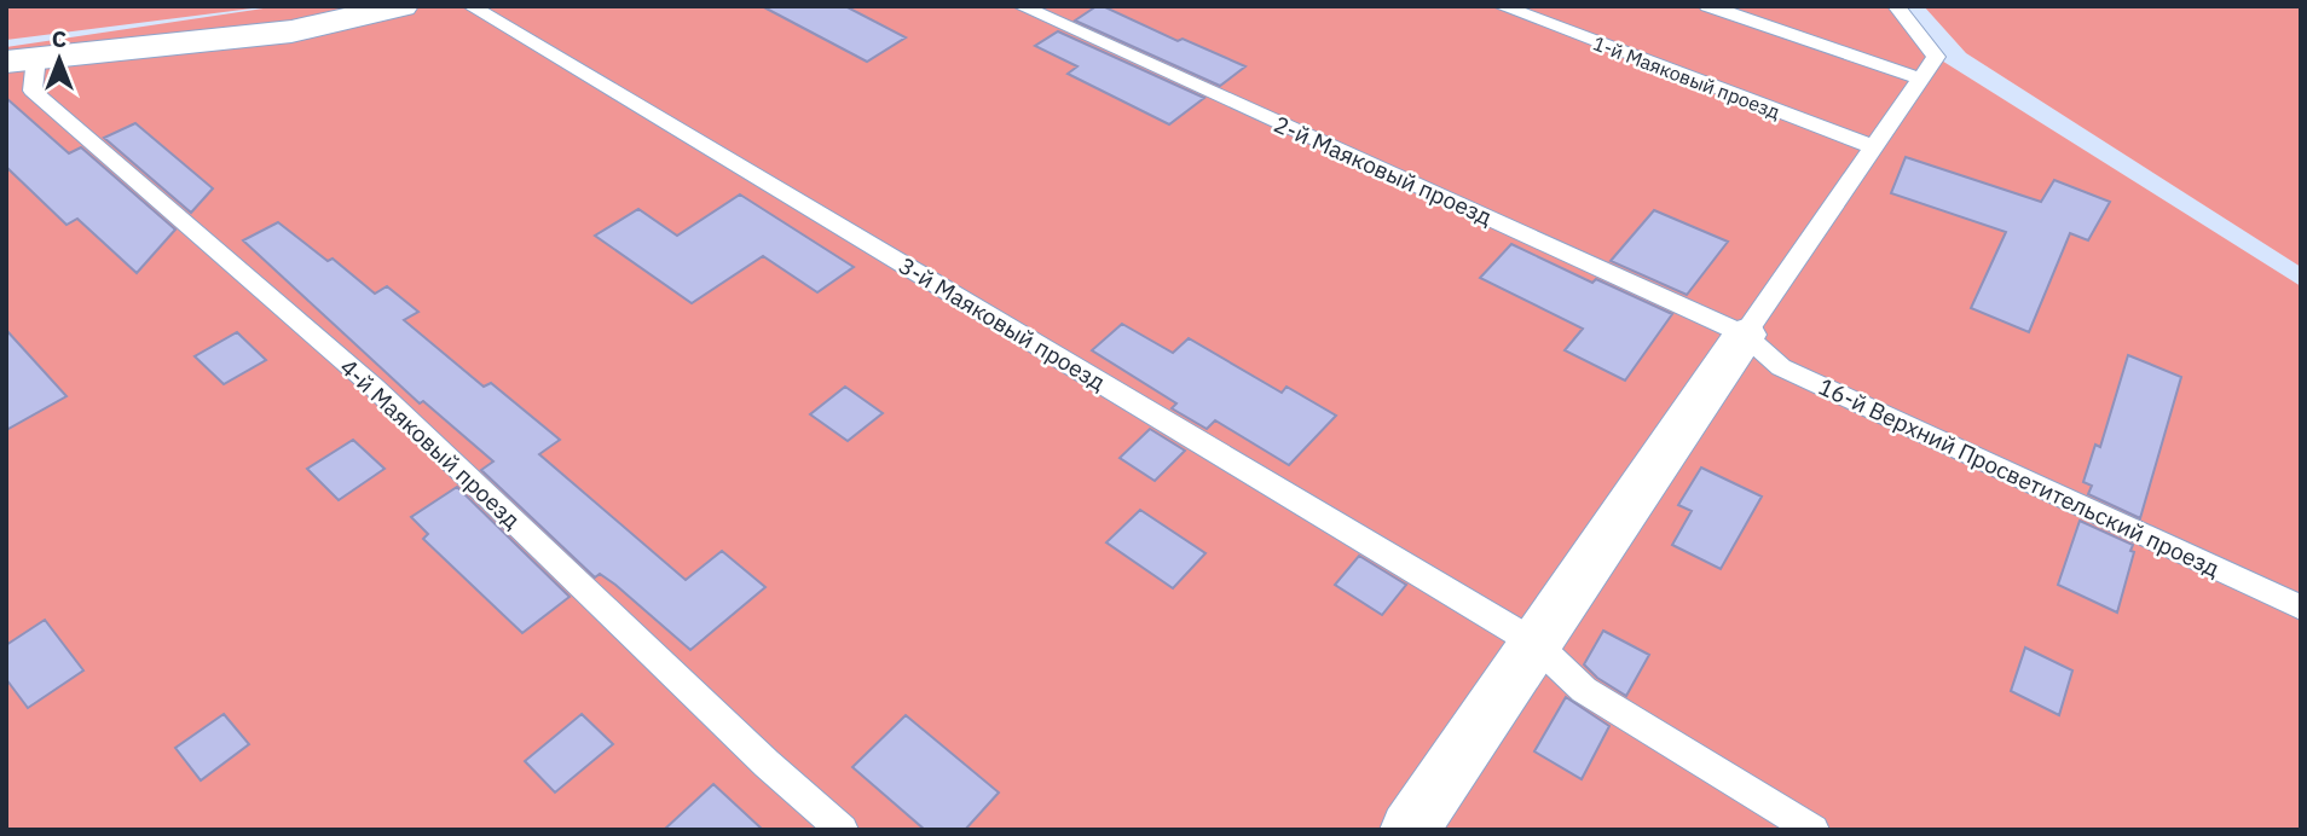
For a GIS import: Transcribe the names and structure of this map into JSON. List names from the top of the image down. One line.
{"streets":{"lane":["1-й Маяковый проезд","2-й Маяковый проезд","3-й Маяковый проезд","4-й Маяковый проезд","16-й Верхний Просветительский проезд"]},"crossings":[["2-й Маяковый проезд","16-й Верхний Просветительский проезд"]],"north":"top"}
